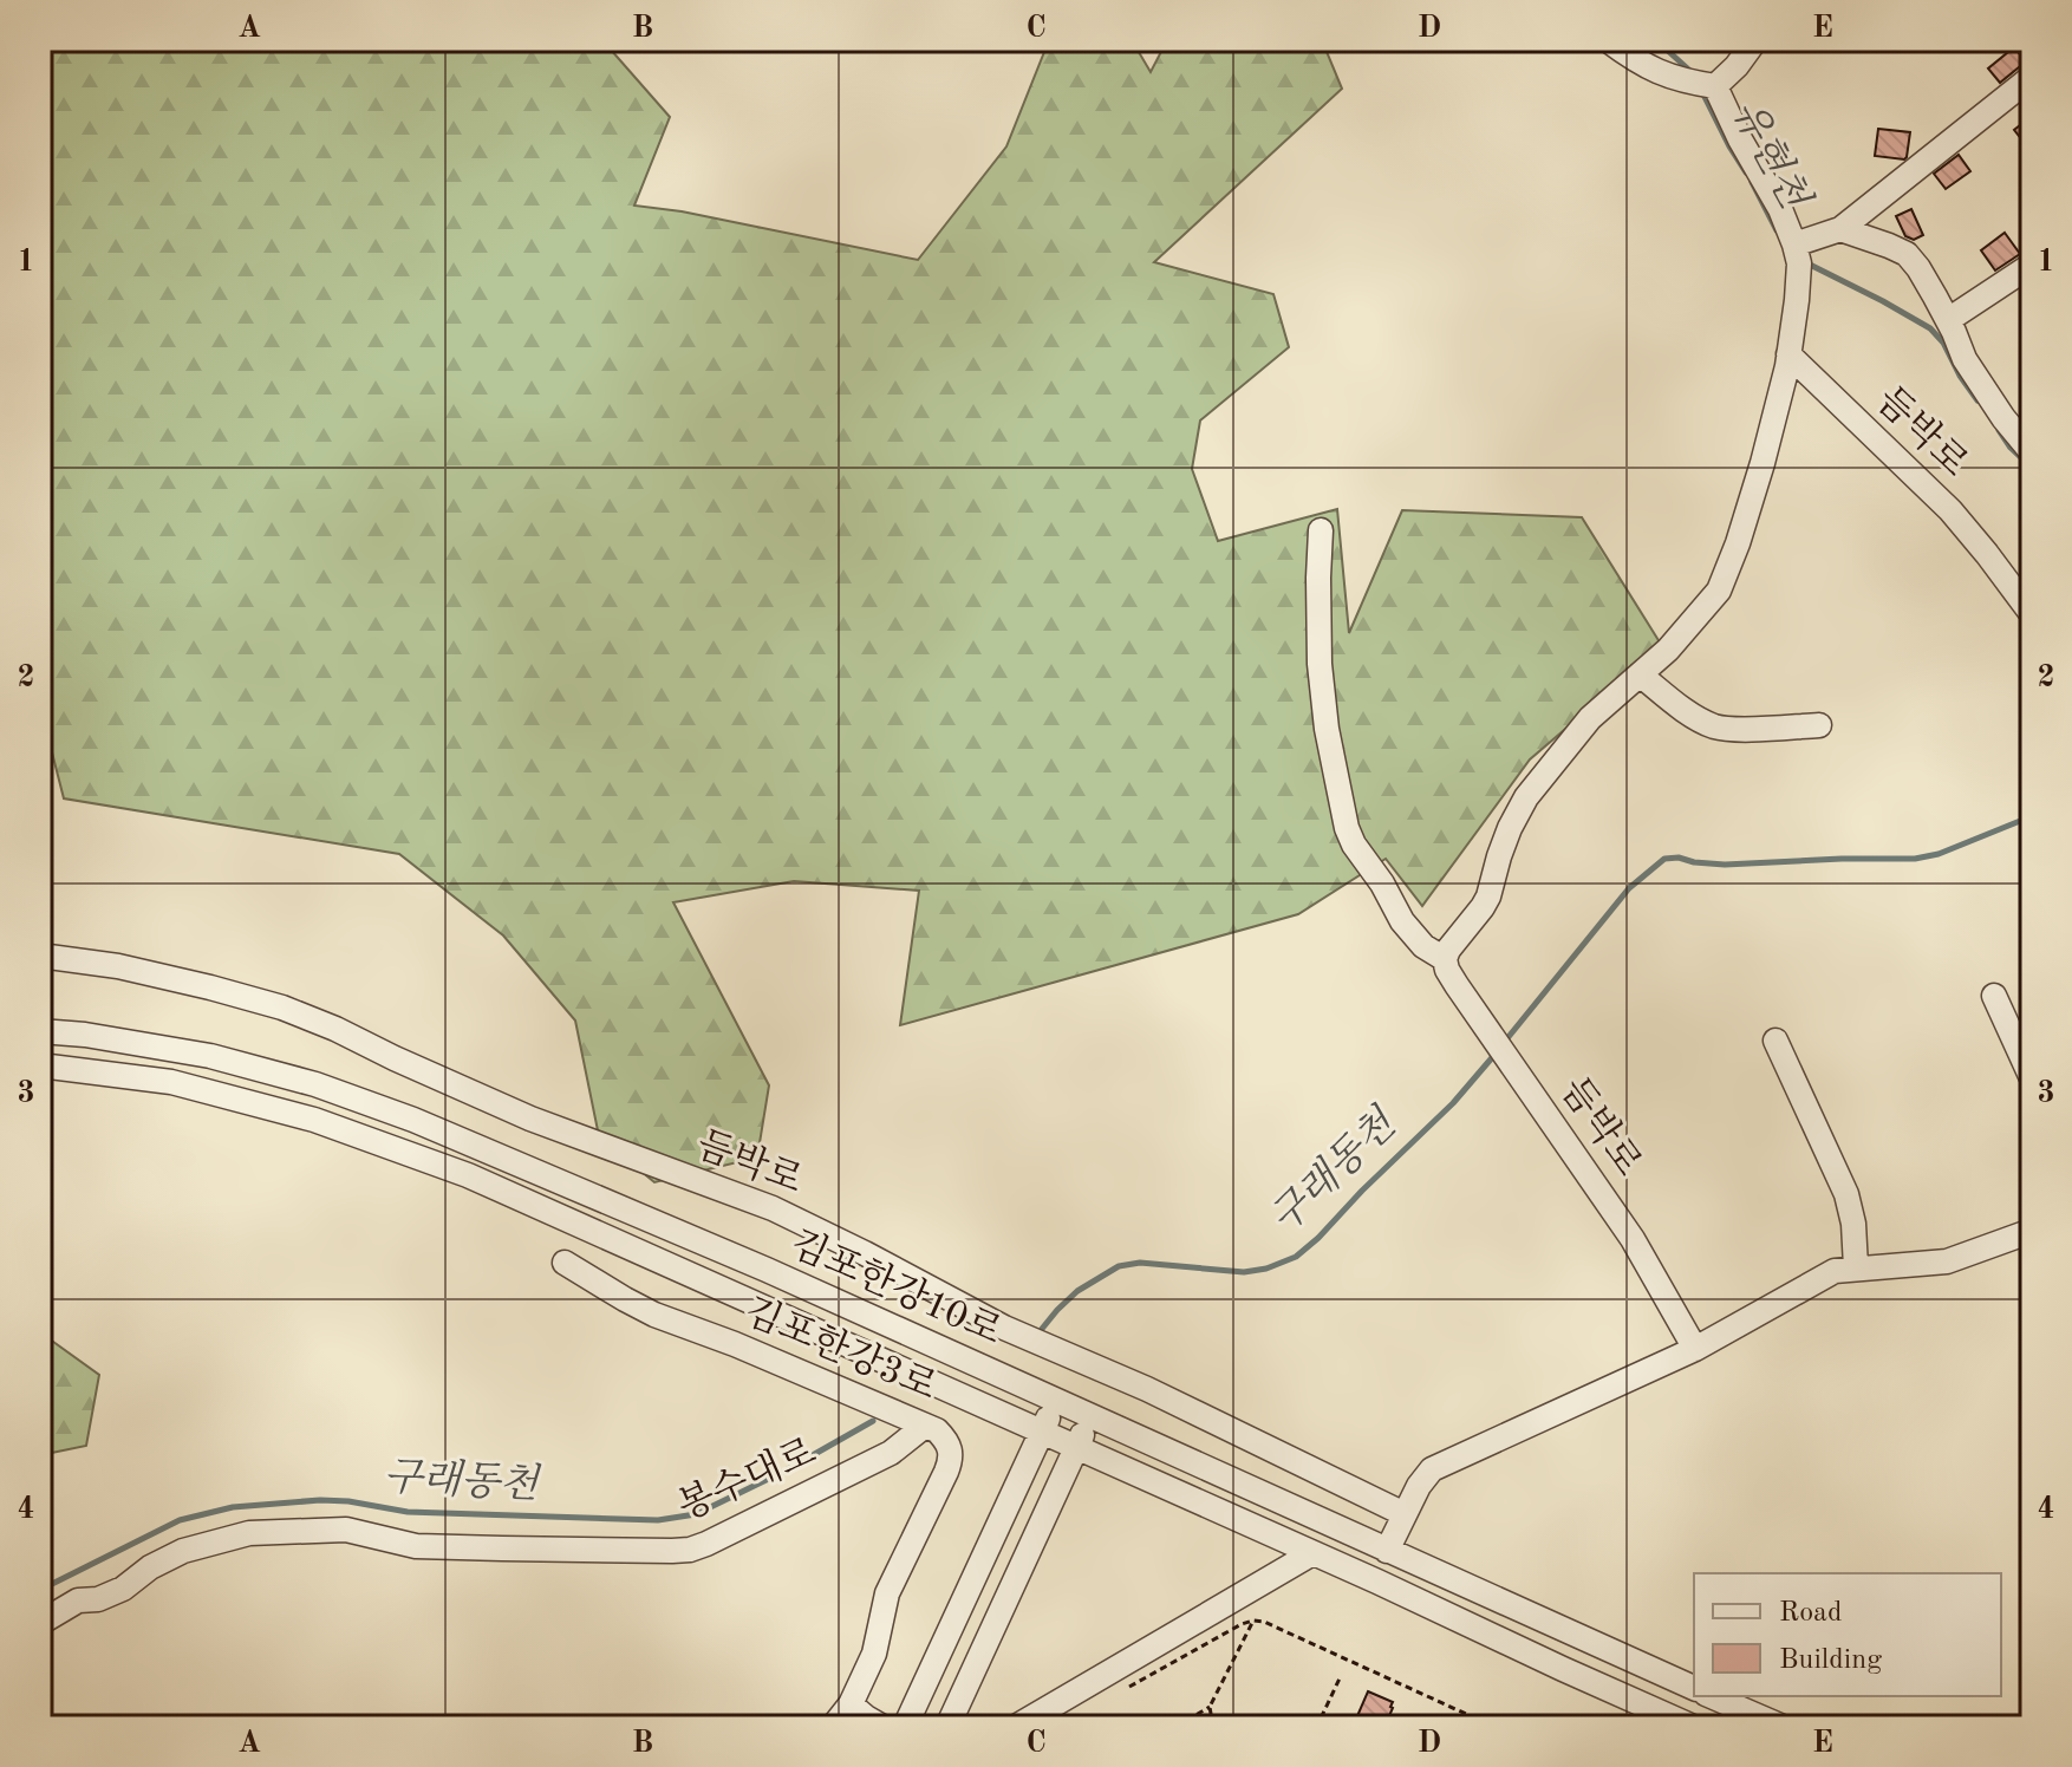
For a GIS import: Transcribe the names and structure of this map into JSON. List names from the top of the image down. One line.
{"streets":{"street":["듬박로","김포한강10로","김포한강3로","봉수대로"]},"crossings":[["김포한강3로","봉수대로"]],"water":["유현천","구래동천"],"legend":["Road","Building"],"grid":{"columns":["A","B","C","D","E"],"rows":["1","2","3","4"]}}
